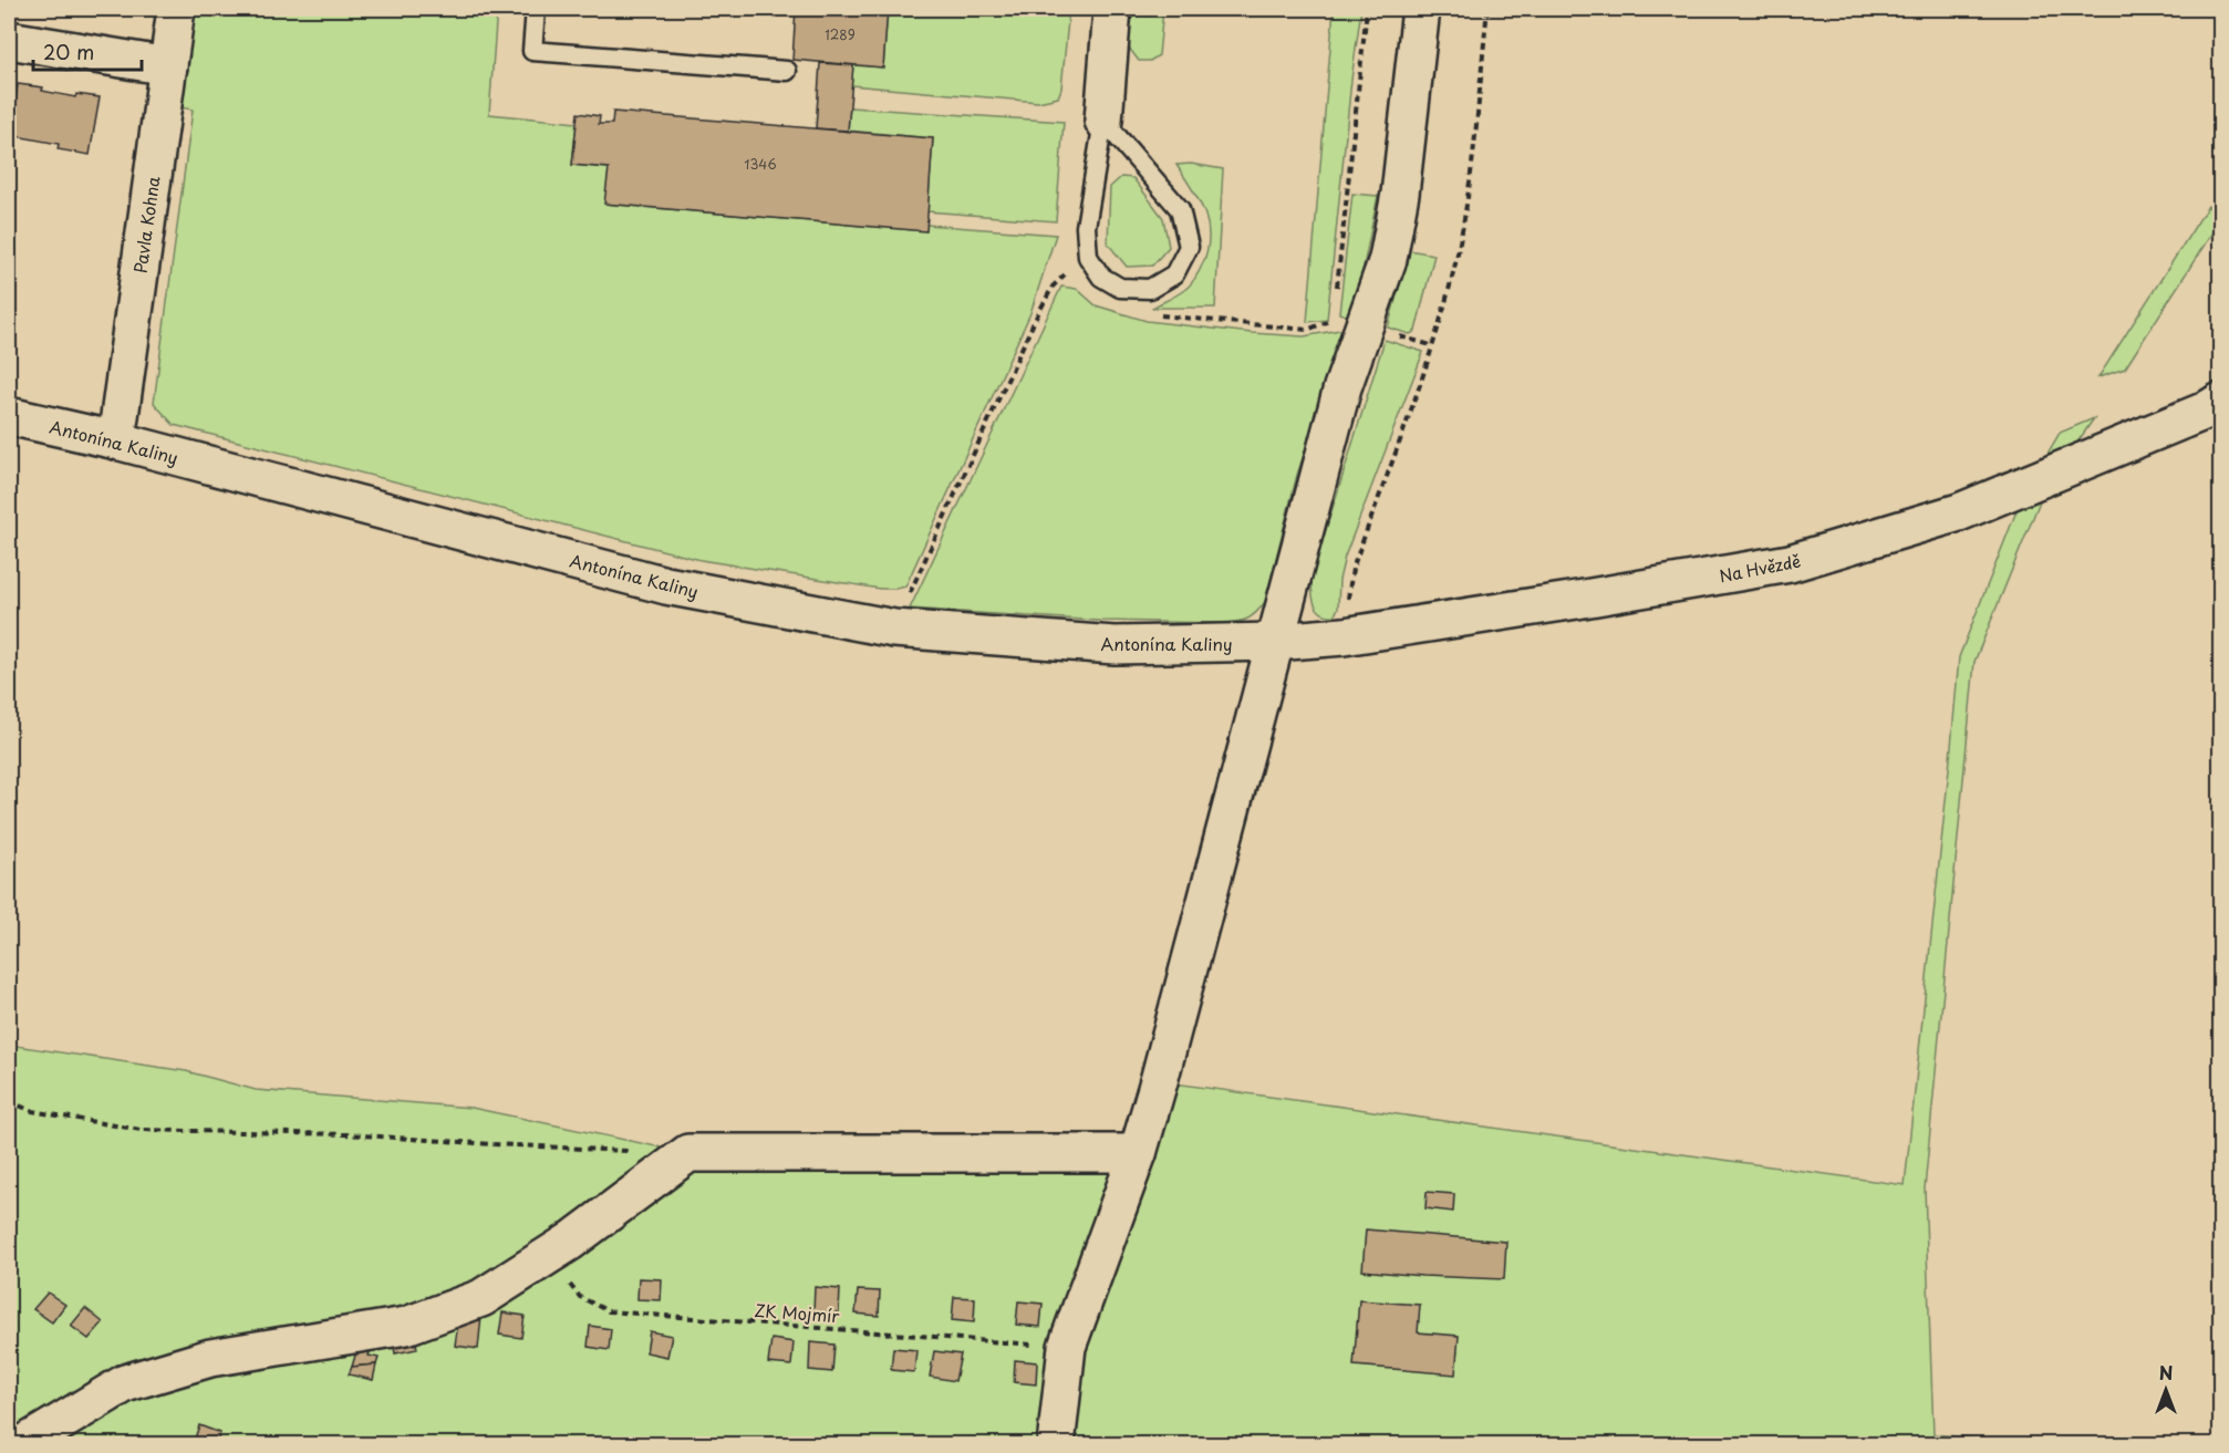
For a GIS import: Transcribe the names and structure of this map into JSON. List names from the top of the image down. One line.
{"streets":{"street":["Pavla Kohna","Antonína Kaliny","Na Hvězdě"],"path":["ZK Mojmír"]},"crossings":[["Pavla Kohna","Antonína Kaliny"],["Antonína Kaliny","Na Hvězdě"]],"house_numbers":["1289","1346"],"scale_bar":"20 m","north":"top"}
